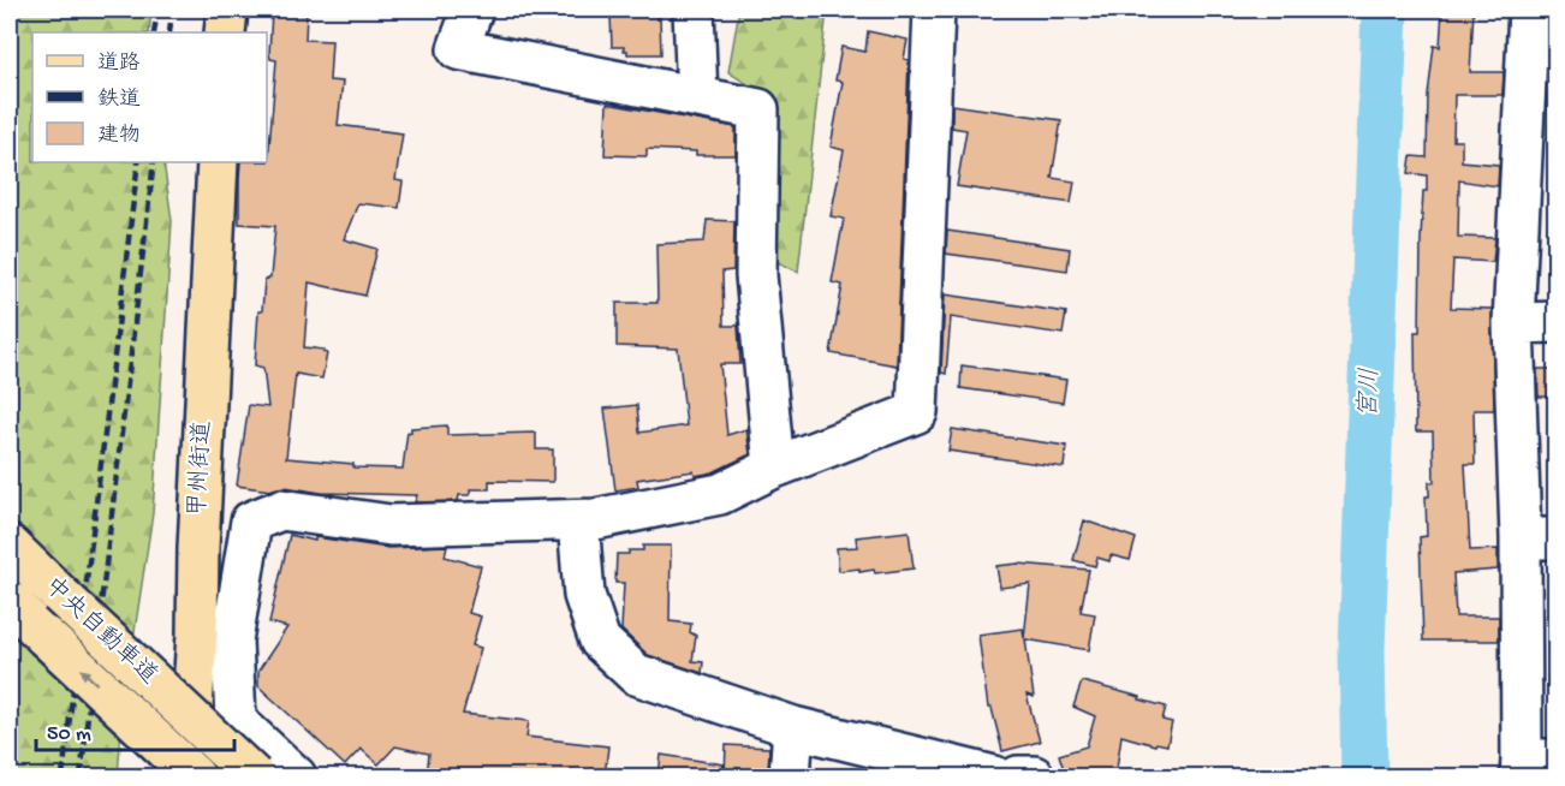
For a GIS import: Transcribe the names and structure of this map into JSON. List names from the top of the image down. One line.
{"streets":{"main road":["甲州街道","中央自動車道"]},"water":["宮川"],"legend":["道路","鉄道","建物"],"scale_bar":"50 m"}
